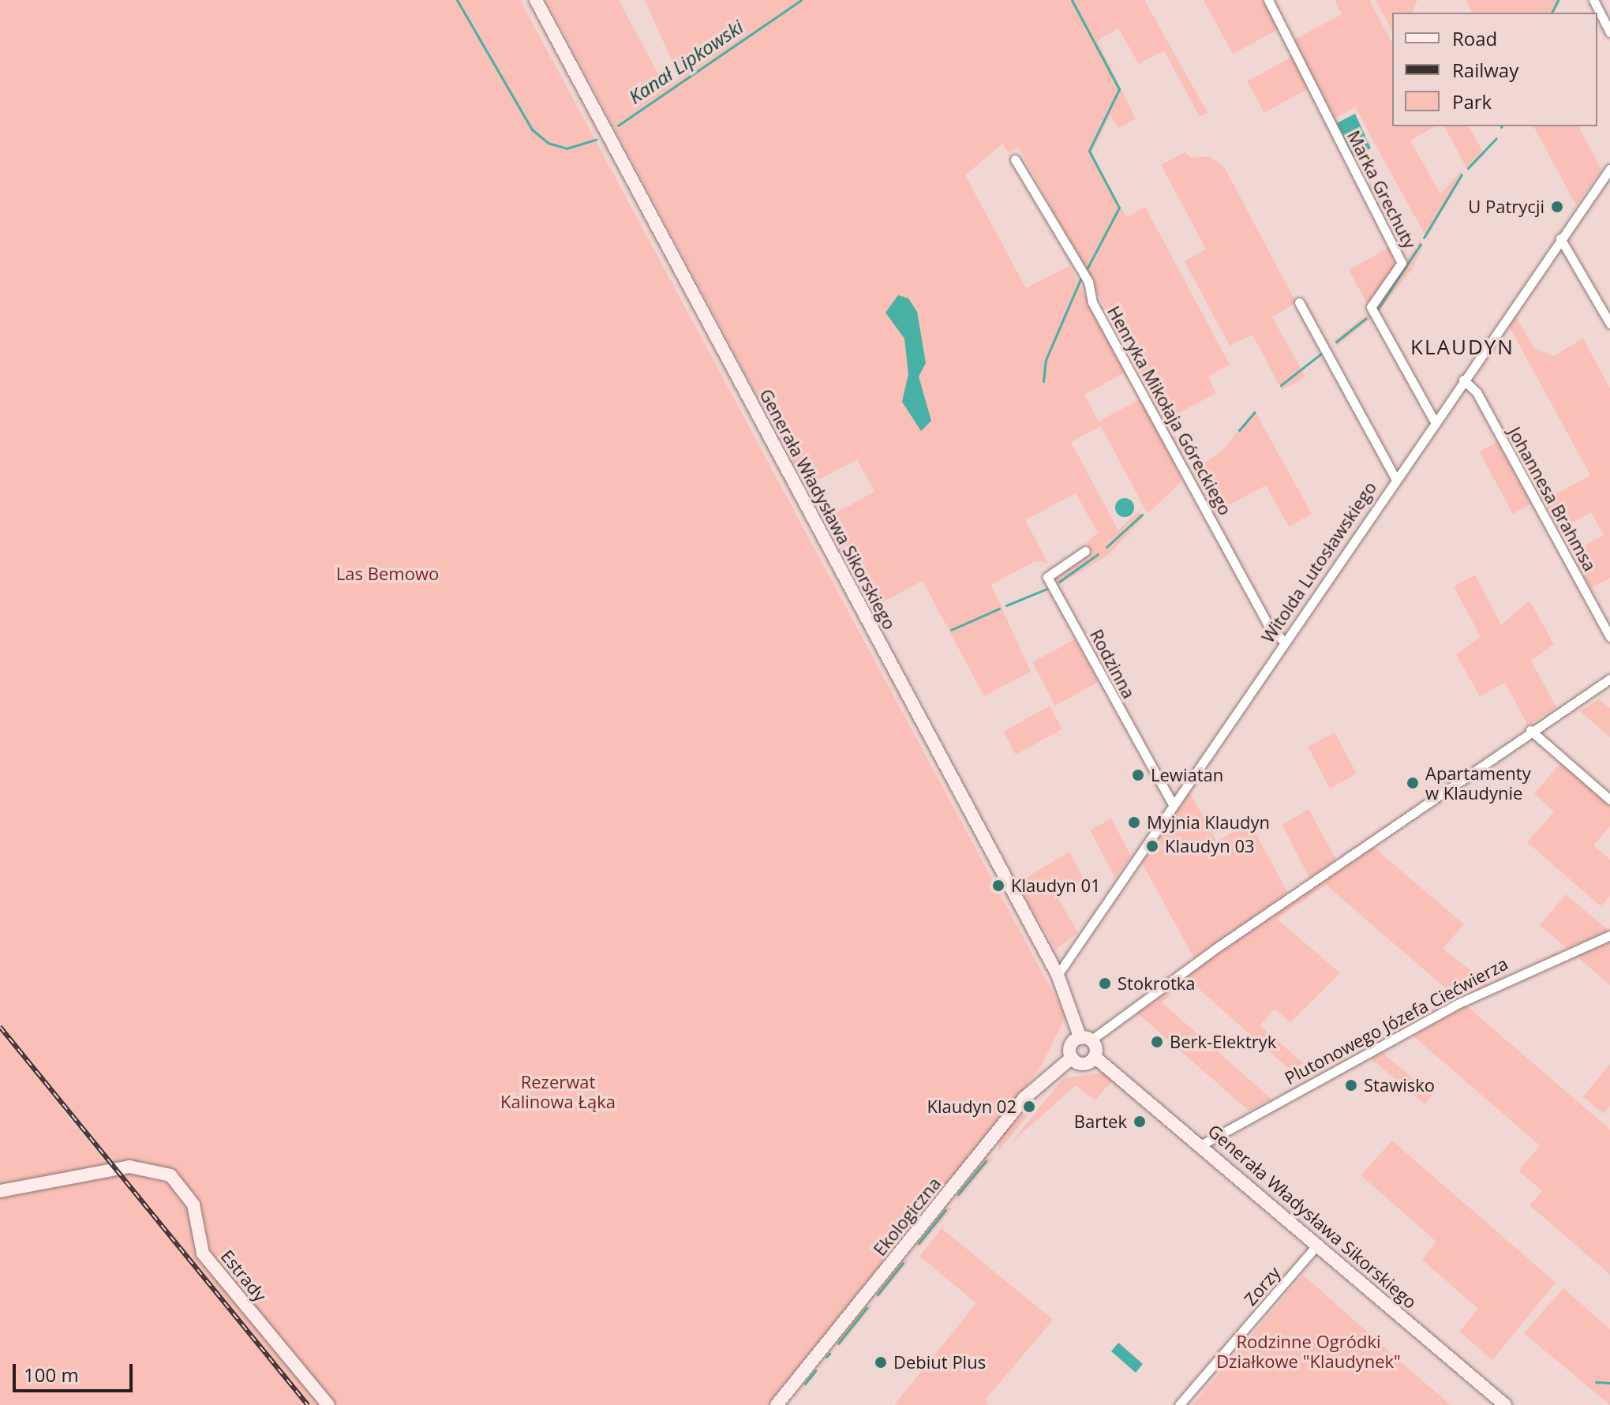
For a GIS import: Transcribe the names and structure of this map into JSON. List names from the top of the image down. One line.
{"streets":{"main road":["Generała Władysława Sikorskiego","Ekologiczna","Estrady"],"street":["Marka Grechuty","Henryka Mikołaja Góreckiego","Johannesa Brahmsa","Witolda Lutosławskiego","Rodzinna","Plutonowego Józefa Ciećwierza","Zorzy"]},"crossings":[["Marka Grechuty","Witolda Lutosławskiego"],["Henryka Mikołaja Góreckiego","Witolda Lutosławskiego"],["Johannesa Brahmsa","Witolda Lutosławskiego"],["Generała Władysława Sikorskiego","Witolda Lutosławskiego"],["Generała Władysława Sikorskiego","Plutonowego Józefa Ciećwierza"],["Generała Władysława Sikorskiego","Zorzy"],["Witolda Lutosławskiego","Rodzinna"]],"districts":["KLAUDYN"],"water":["Kanał Lipkowski"],"parks":["Las Bemowo","Rezerwat Kalinowa Łąka","Rodzinne Ogródki Działkowe \"Klaudynek\""],"places":["U Patrycji","Lewiatan","Apartamenty w Klaudynie","Myjnia Klaudyn","Klaudyn 03","Klaudyn 01","Stokrotka","Berk-Elektryk","Stawisko","Klaudyn 02","Bartek","Debiut Plus"],"legend":["Road","Railway","Park"],"scale_bar":"100 m"}
